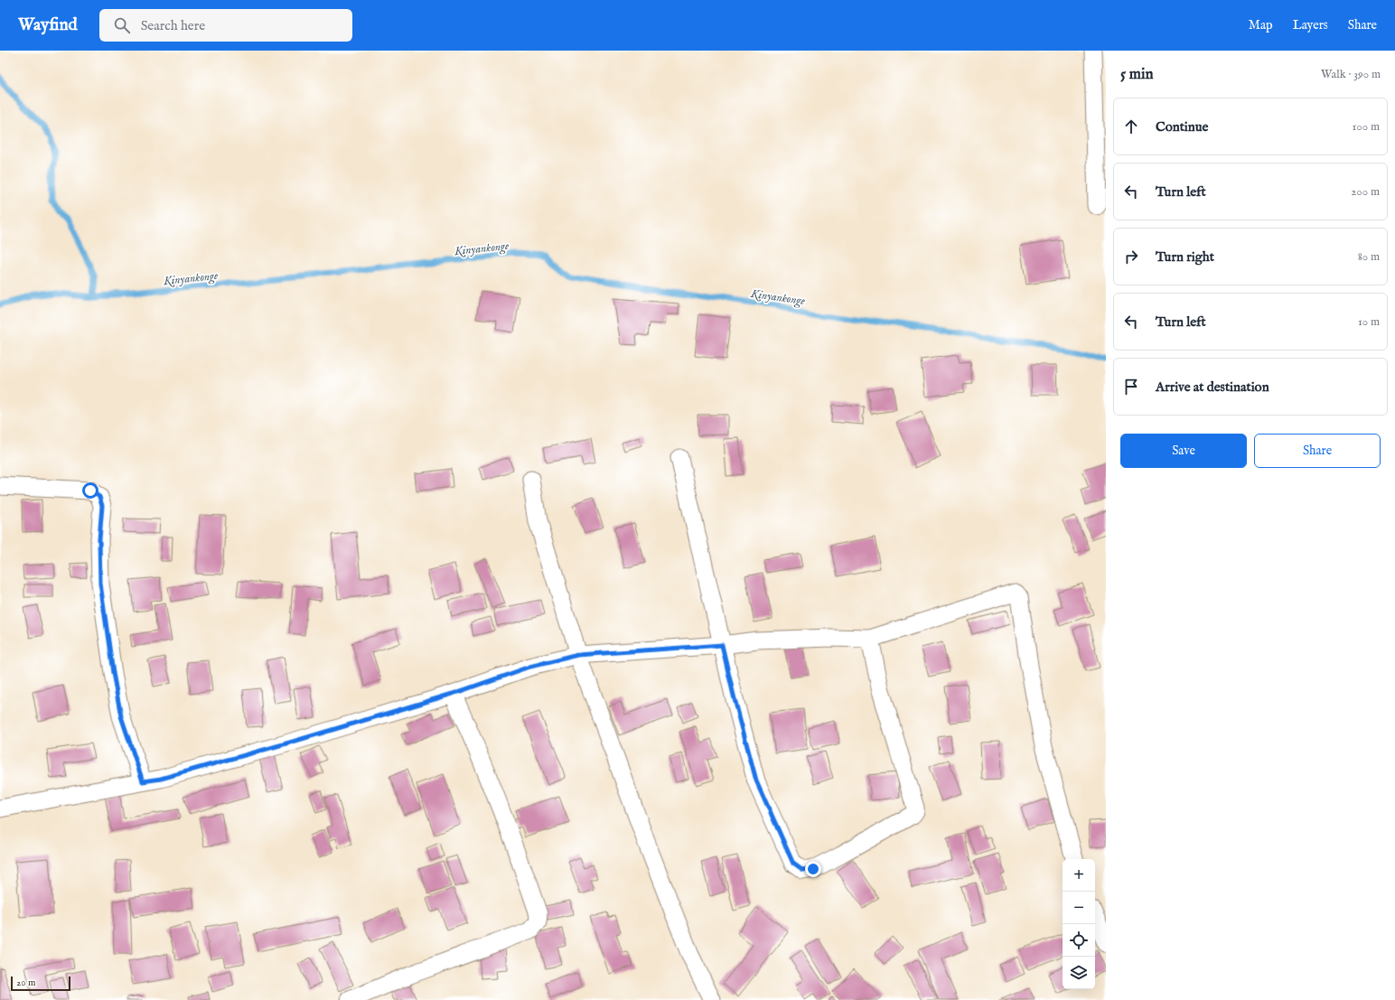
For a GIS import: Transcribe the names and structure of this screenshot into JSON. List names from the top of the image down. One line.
{"water":["Kinyankonge"],"scale_bar":"20 m","page":{"header":"Wayfind","search":"Search here","nav":["Map","Layers","Share"],"heading":["5 min","Walk · 390 m"],"list":[["Continue","100 m"],["Turn left","200 m"],["Turn right","80 m"],["Turn left","10 m"],"Arrive at destination"],"buttons":["Save","Share"],"map_buttons":["+","−"],"scale":"20 m"}}
